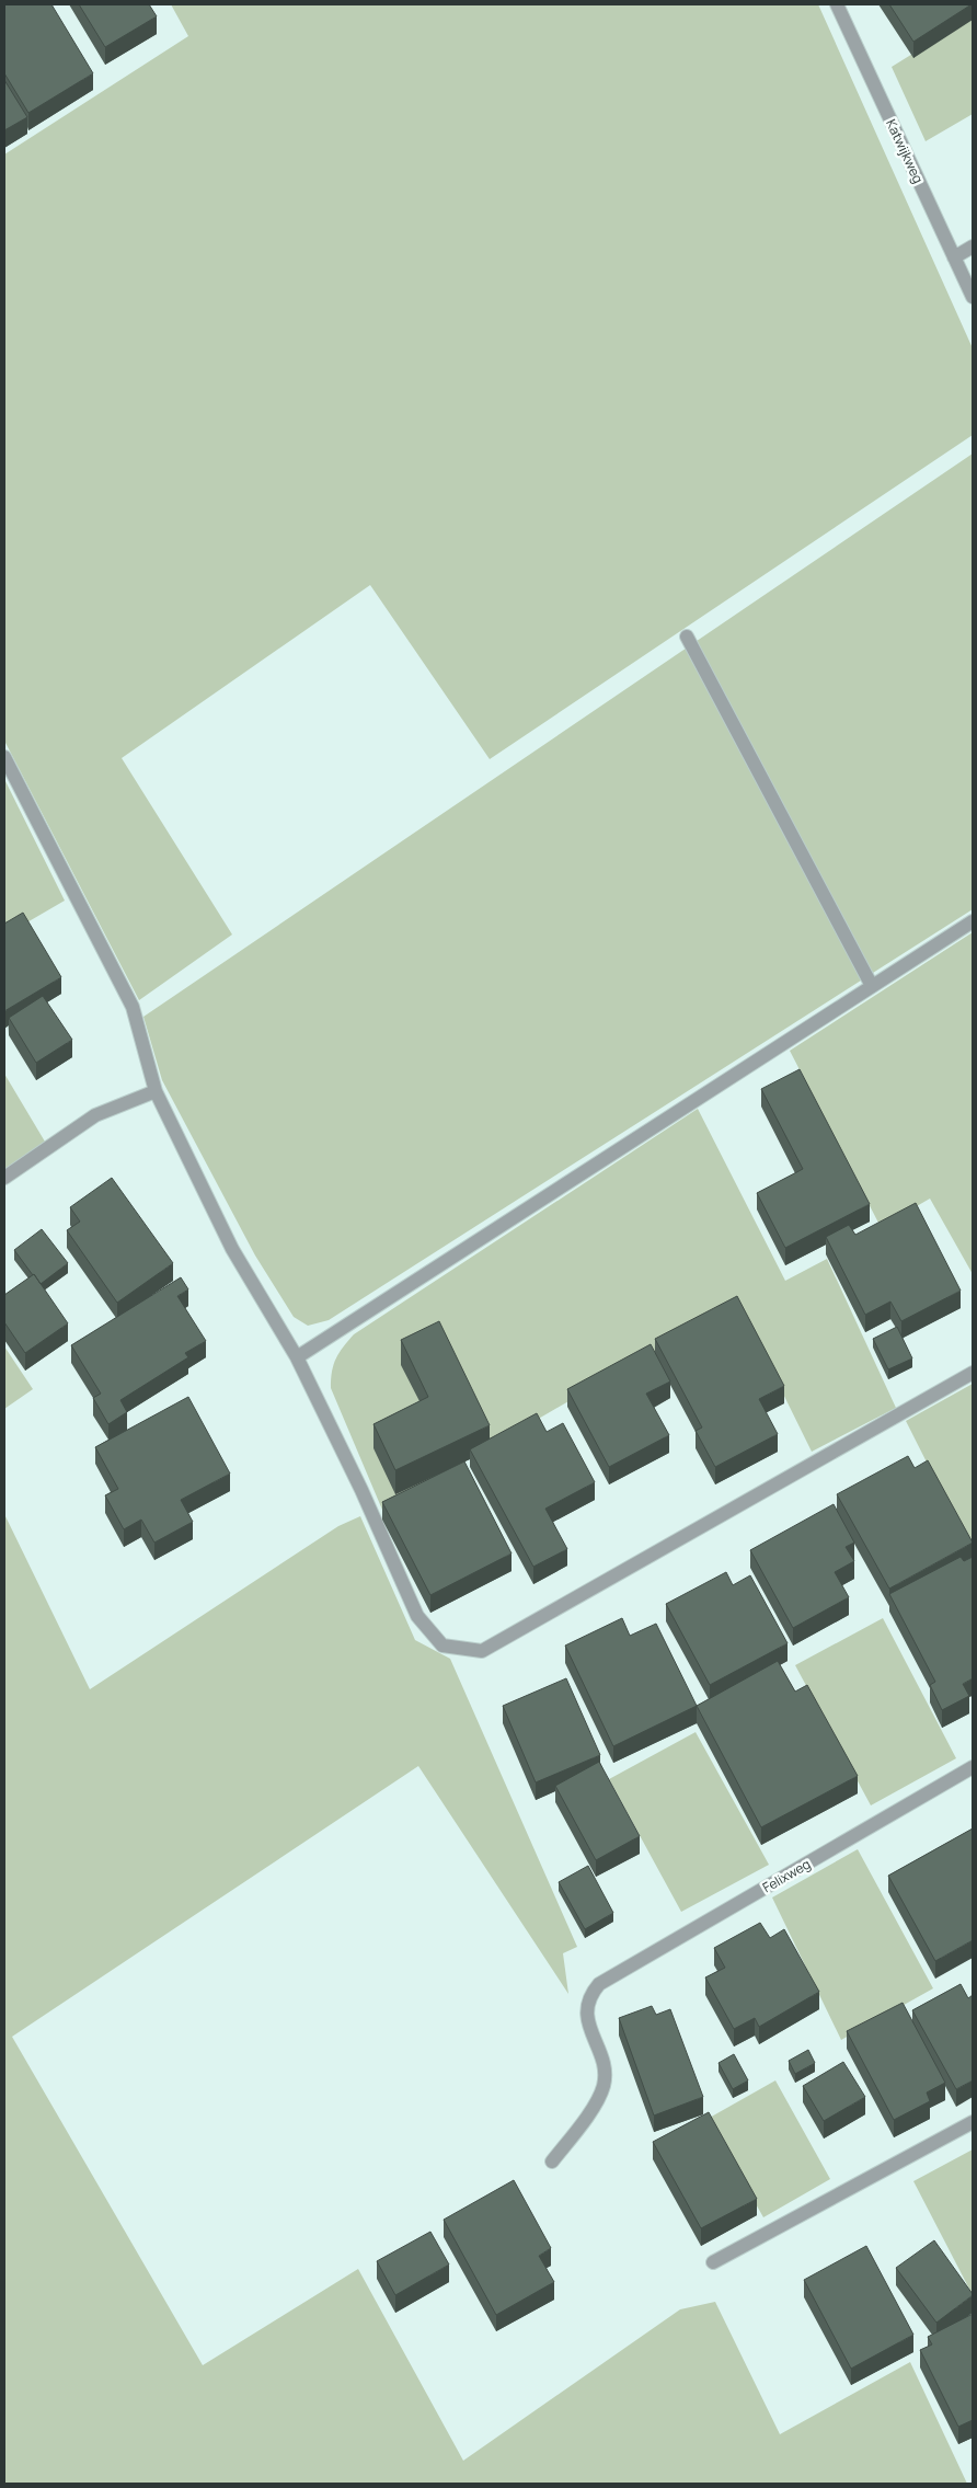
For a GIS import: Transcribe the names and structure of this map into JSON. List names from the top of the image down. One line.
{"streets":{"street":["Katwijkweg","Felixweg"]}}
